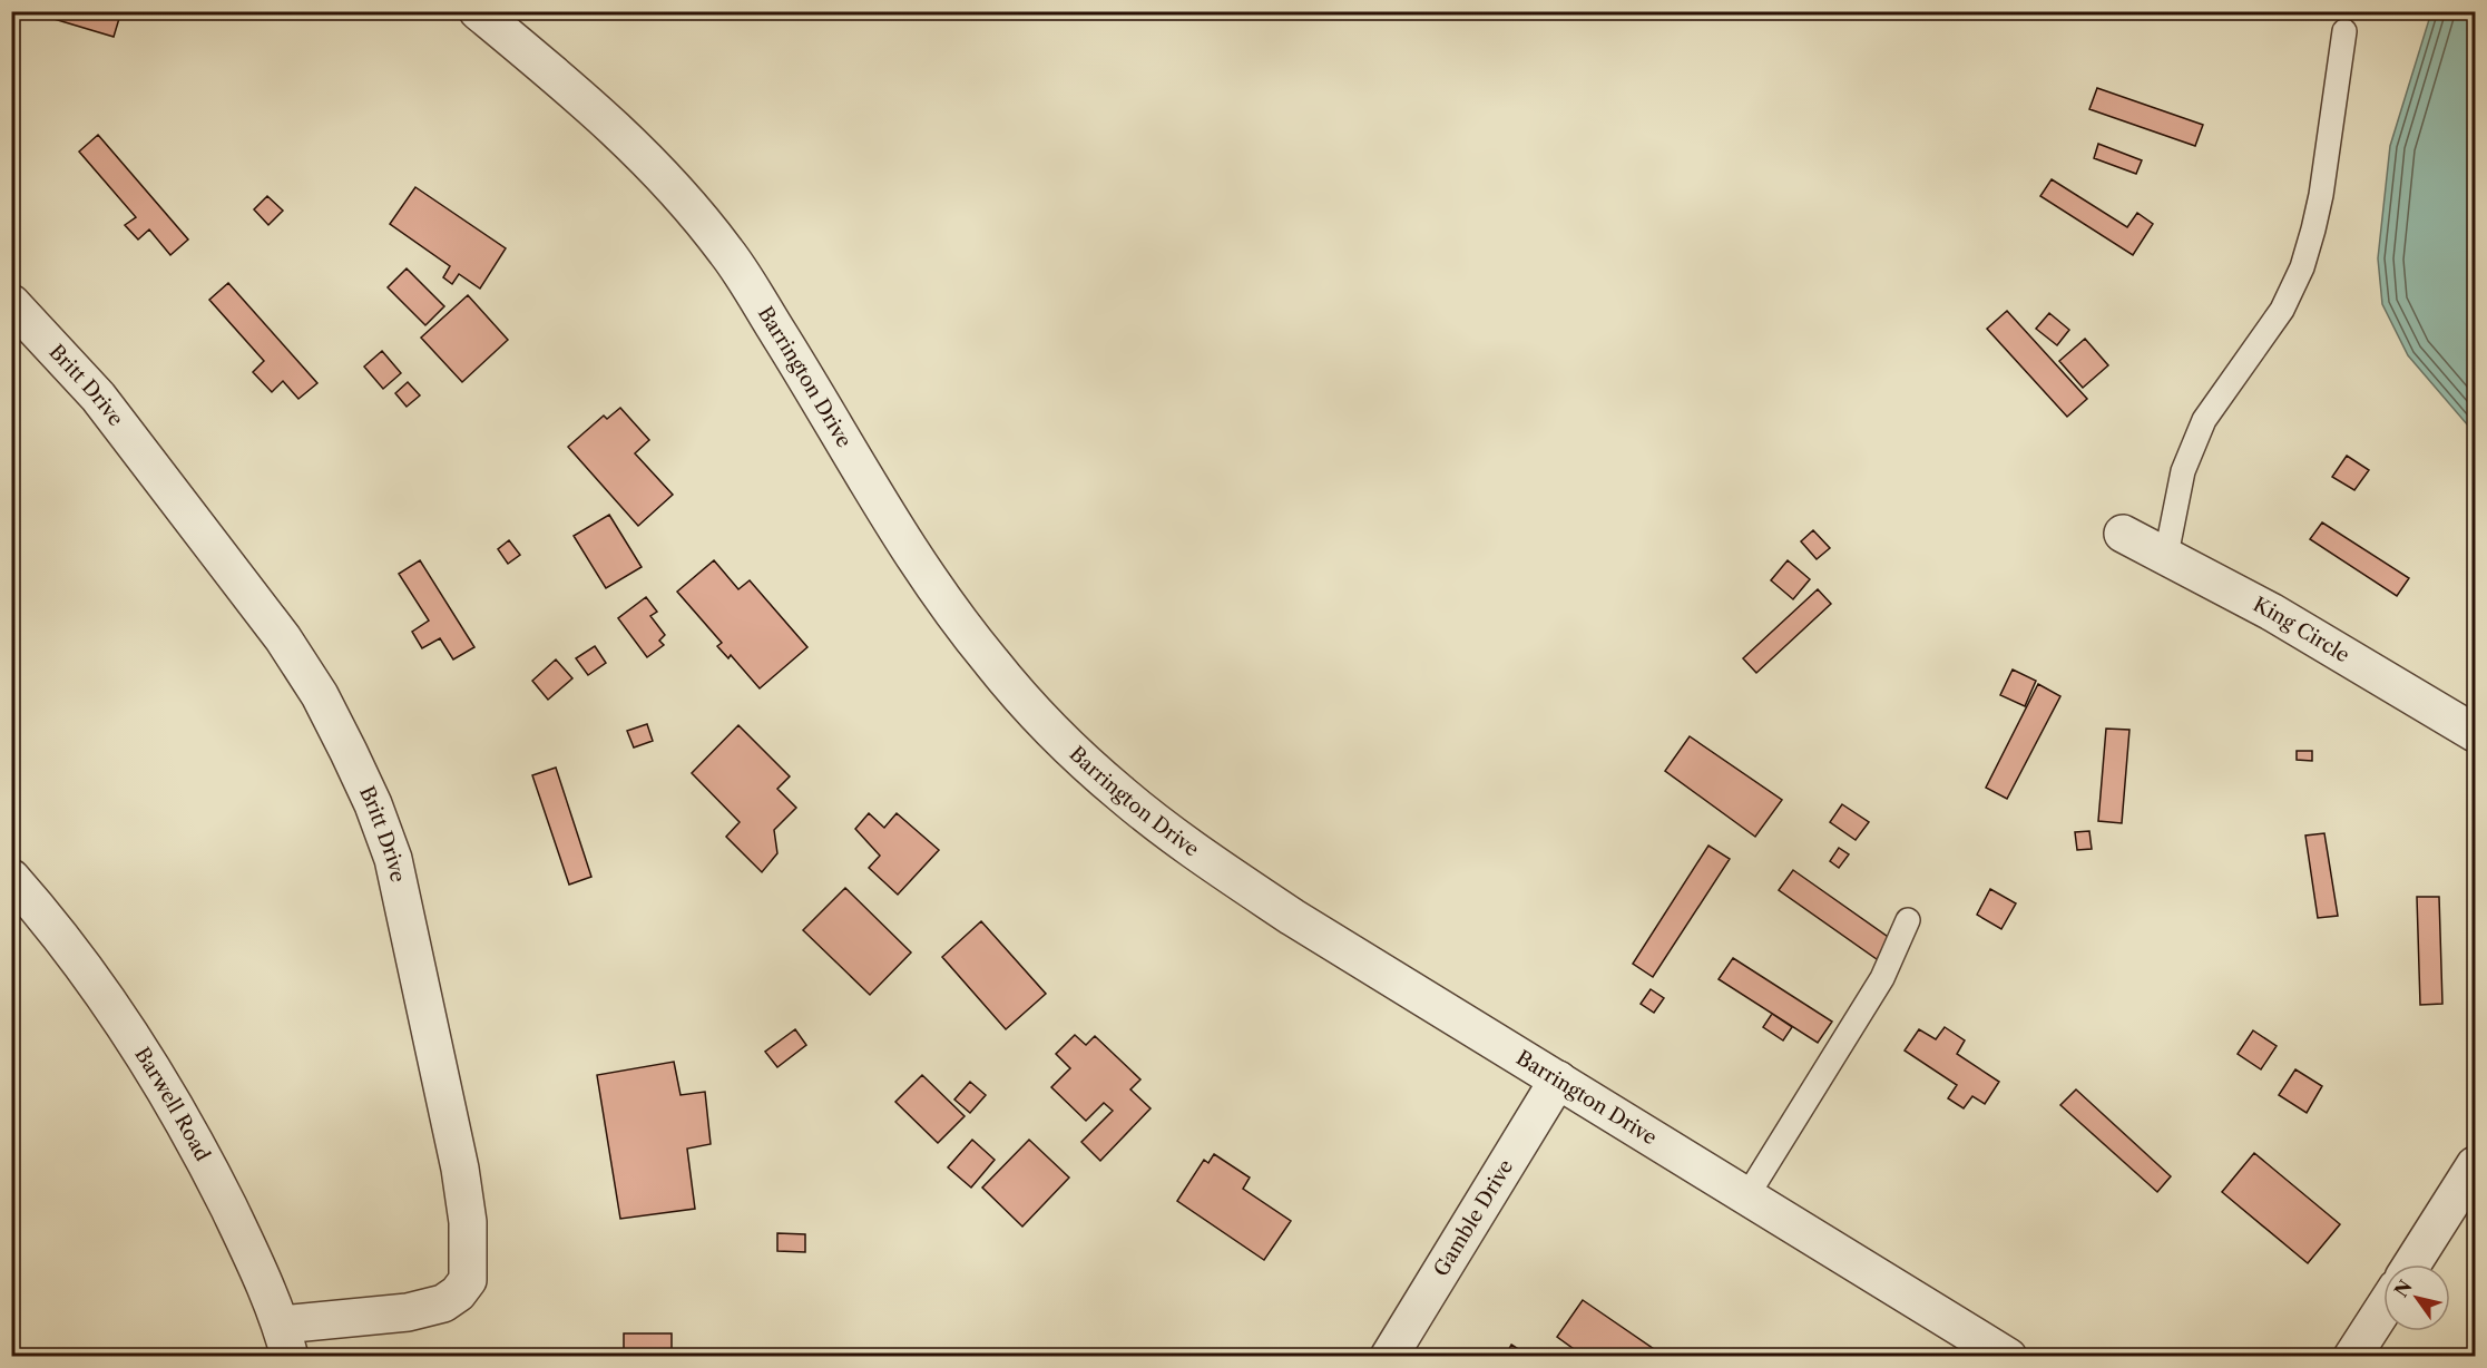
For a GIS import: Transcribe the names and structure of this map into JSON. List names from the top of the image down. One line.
{"streets":{"street":["Barrington Drive","Britt Drive","King Circle","Barwell Road","Gamble Drive"]},"crossings":[["Barrington Drive","Gamble Drive"],["Britt Drive","Barwell Road"]],"north":"top left"}
